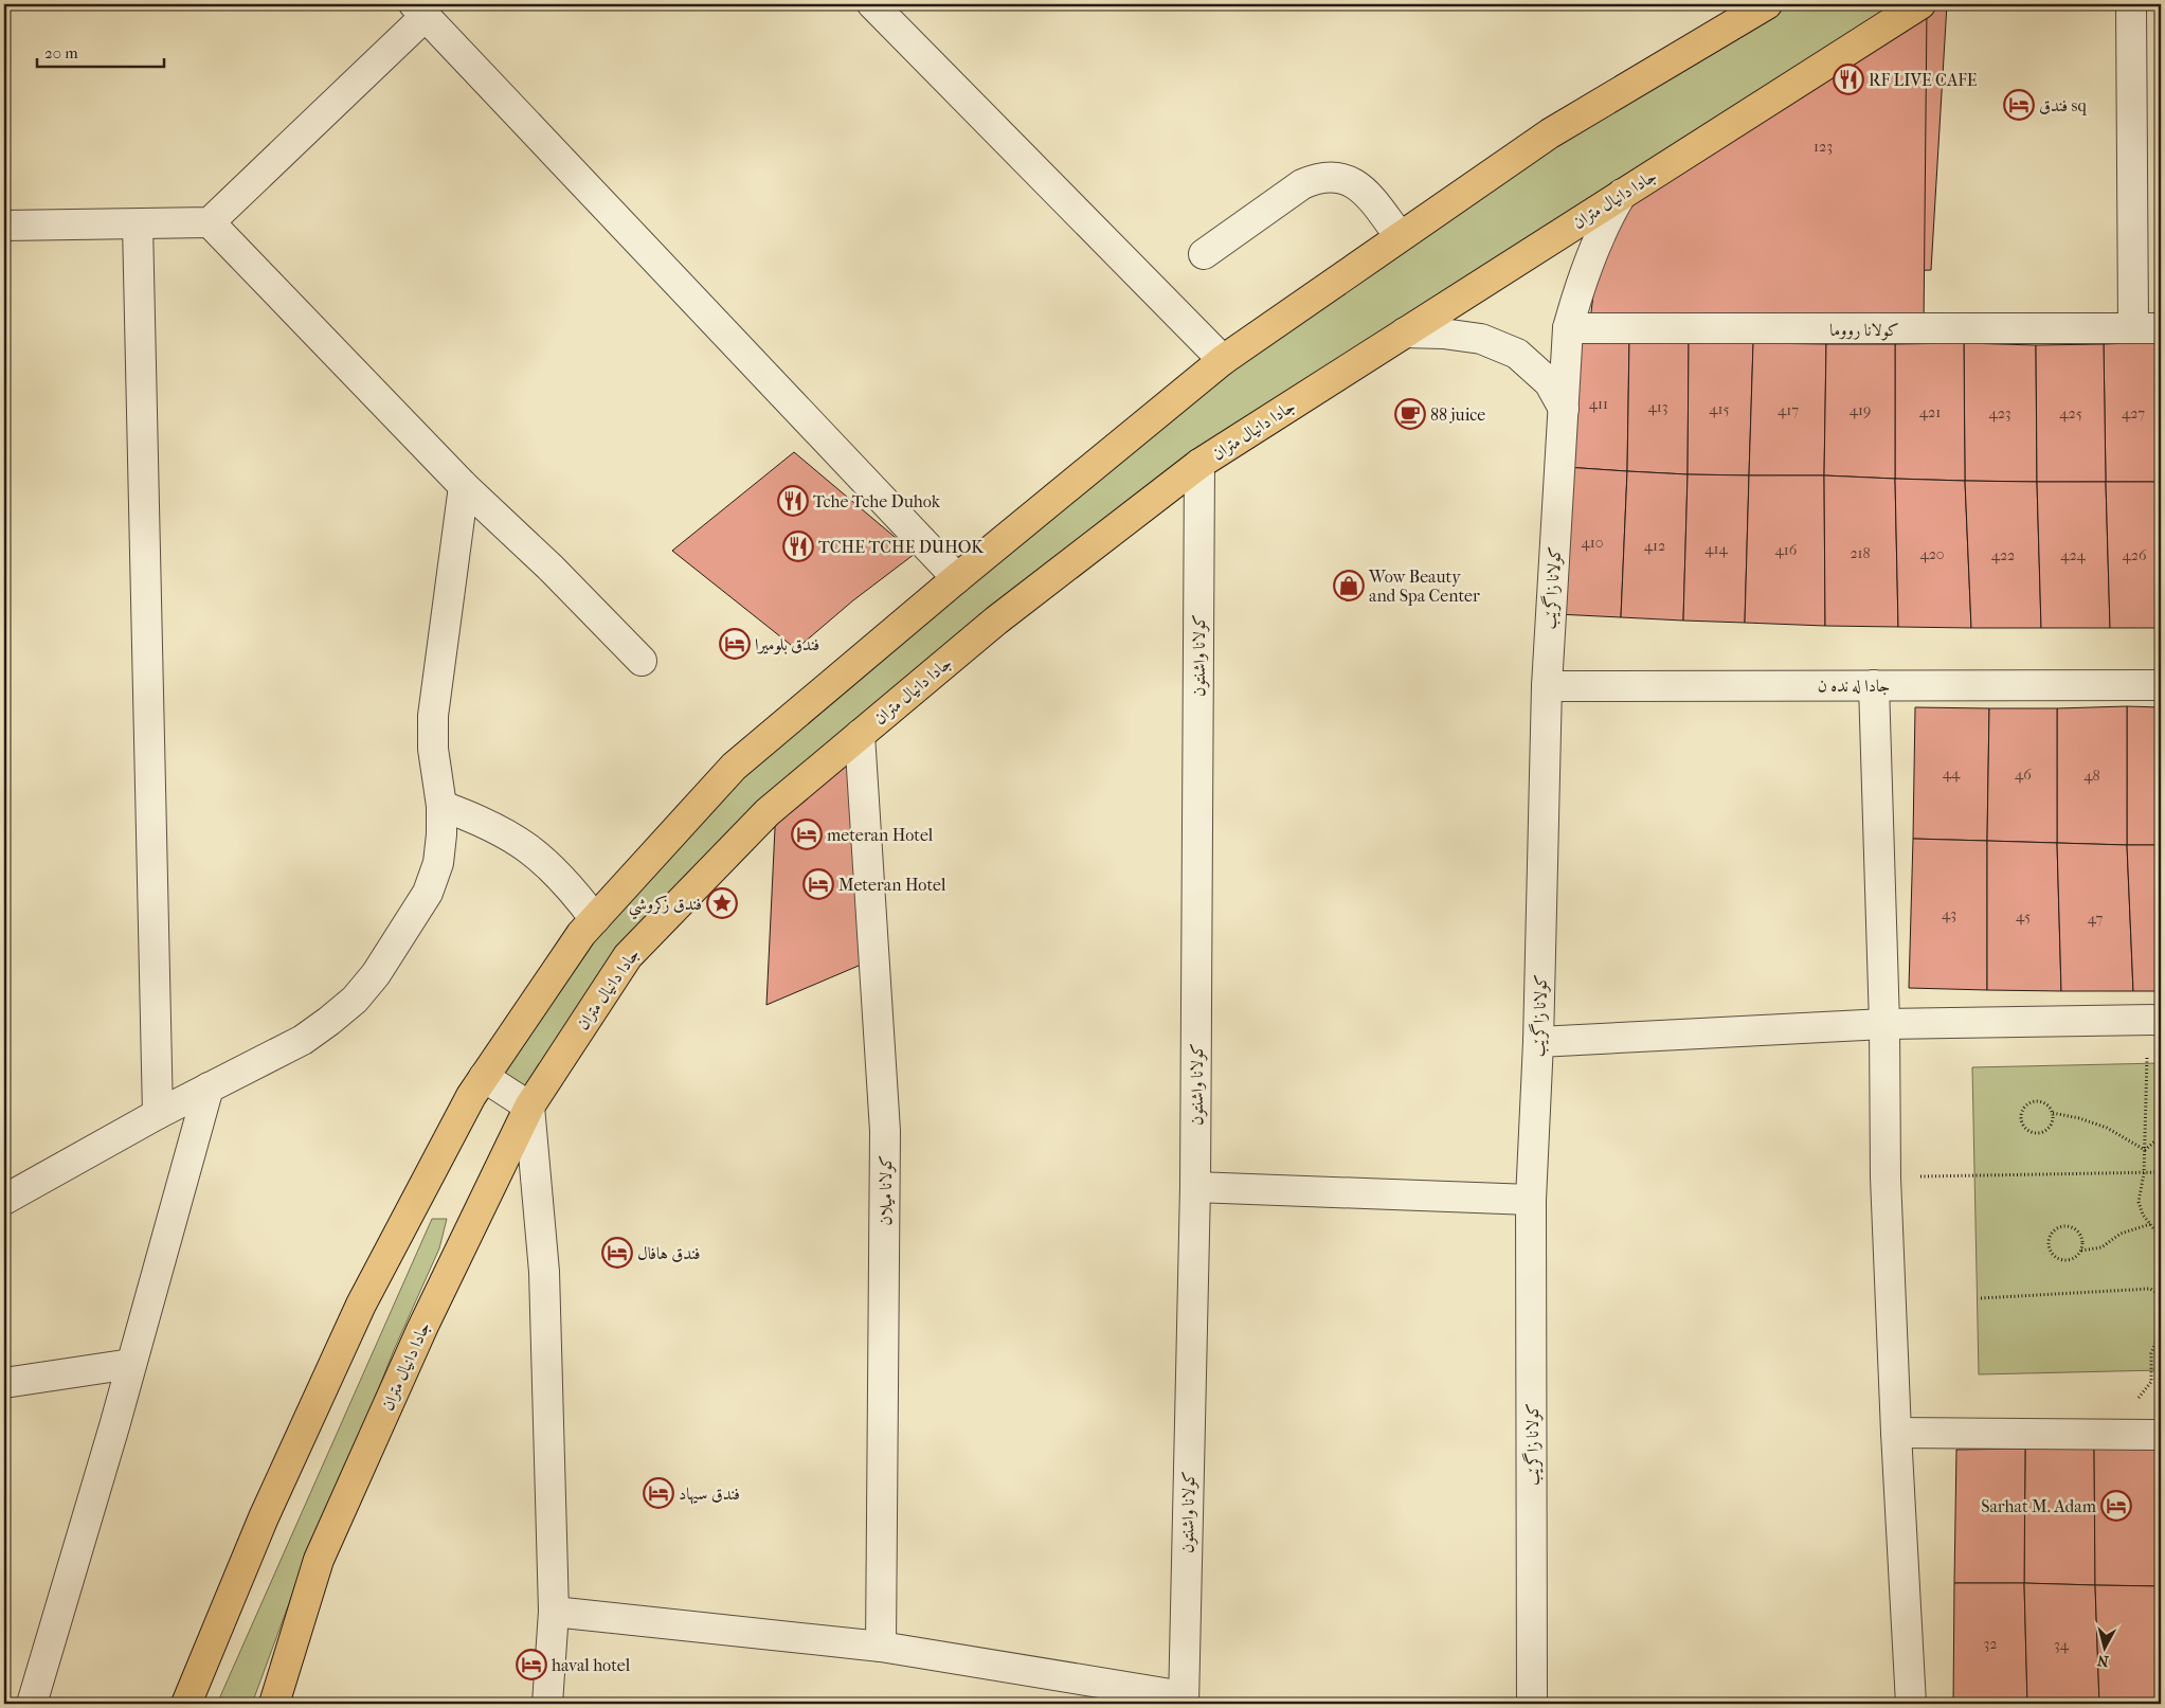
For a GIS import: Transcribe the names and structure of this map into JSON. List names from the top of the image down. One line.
{"streets":{"main road":["جادا دانيال متران"],"street":["كولانا رووما","كولانا زاگرێب","كولانا واشنتون","جادا له نده ن","كولانا ميلان"]},"crossings":[["جادا دانيال متران","كولانا زاگرێب"],["جادا دانيال متران","كولانا واشنتون"],["جادا دانيال متران","كولانا ميلان"],["كولانا رووما","كولانا زاگرێب"],["كولانا زاگرێب","جادا له نده ن"]],"places":{"restaurant":["RF LIVE CAFE","Tche Tche Duhok","TCHE TCHE DUHOK"],"hotel":["فندق sq","فندق بلوميرا","meteran Hotel","Meteran Hotel","فندق هافال","فندق سيهاد","Sarhat M. Adam","haval hotel"],"cafe":["88 juice"],"shop":["Wow Beauty and Spa Center"],"place":["فندق زكروشي"]},"house_numbers":["123","411","413","415","417","419","421","423","425","427","410","412","414","416","218","420","422","424","426","44","46","48","43","45","47","32","34"],"scale_bar":"20 m","north":"bottom"}
